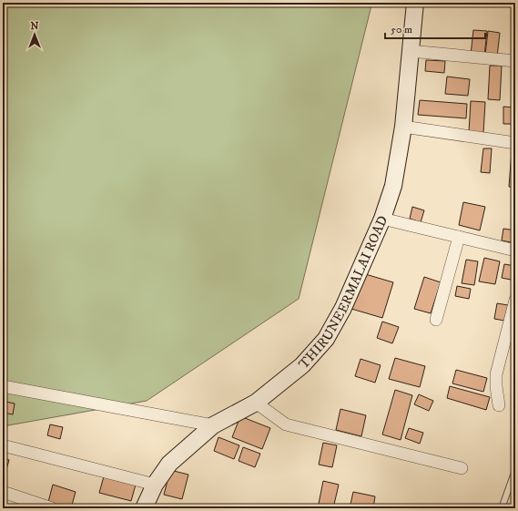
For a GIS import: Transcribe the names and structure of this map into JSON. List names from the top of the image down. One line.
{"streets":{"street":["THIRUNEERMALAI ROAD"]},"scale_bar":"50 m","north":"top"}
